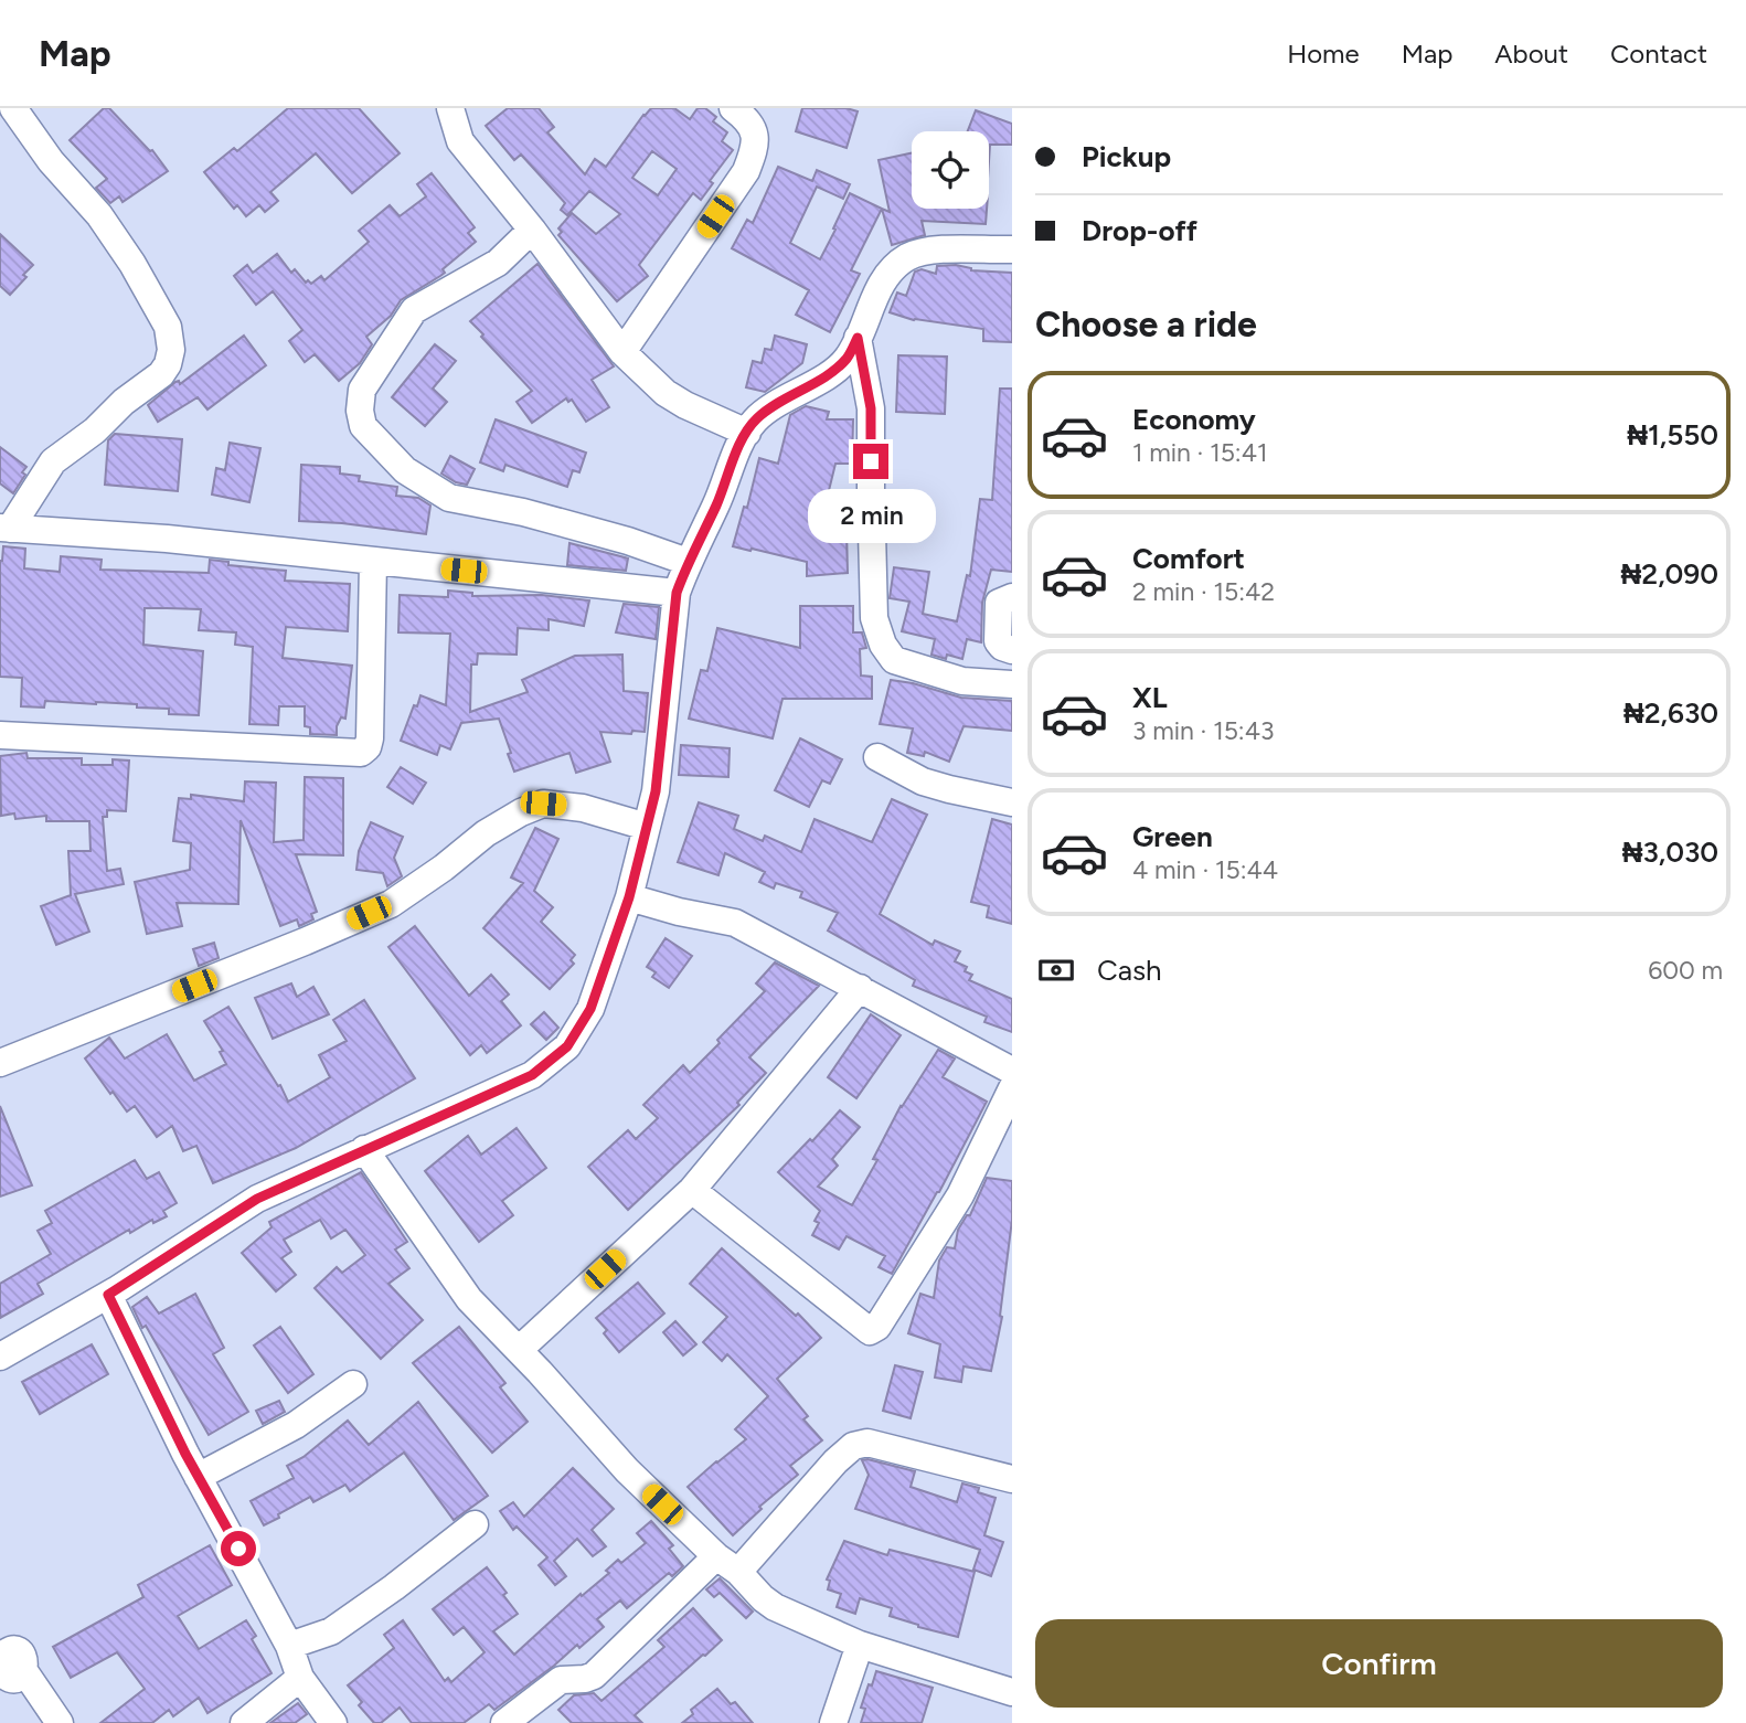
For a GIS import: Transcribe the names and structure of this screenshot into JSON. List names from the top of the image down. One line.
{"page":{"header":"Map","nav":["Home","Map","About","Contact"],"banner":["Pickup","Drop-off"],"heading":"Choose a ride","list":[{"name":"Economy","note":"1 min · 15:41","value":"₦1,550"},{"name":"Comfort","note":"2 min · 15:42","value":"₦2,090"},{"name":"XL","note":"3 min · 15:43","value":"₦2,630"},{"name":"Green","note":"4 min · 15:44","value":"₦3,030"}],"bubble":"2 min","pay":["Cash","600 m"],"buttons":"Confirm"}}
